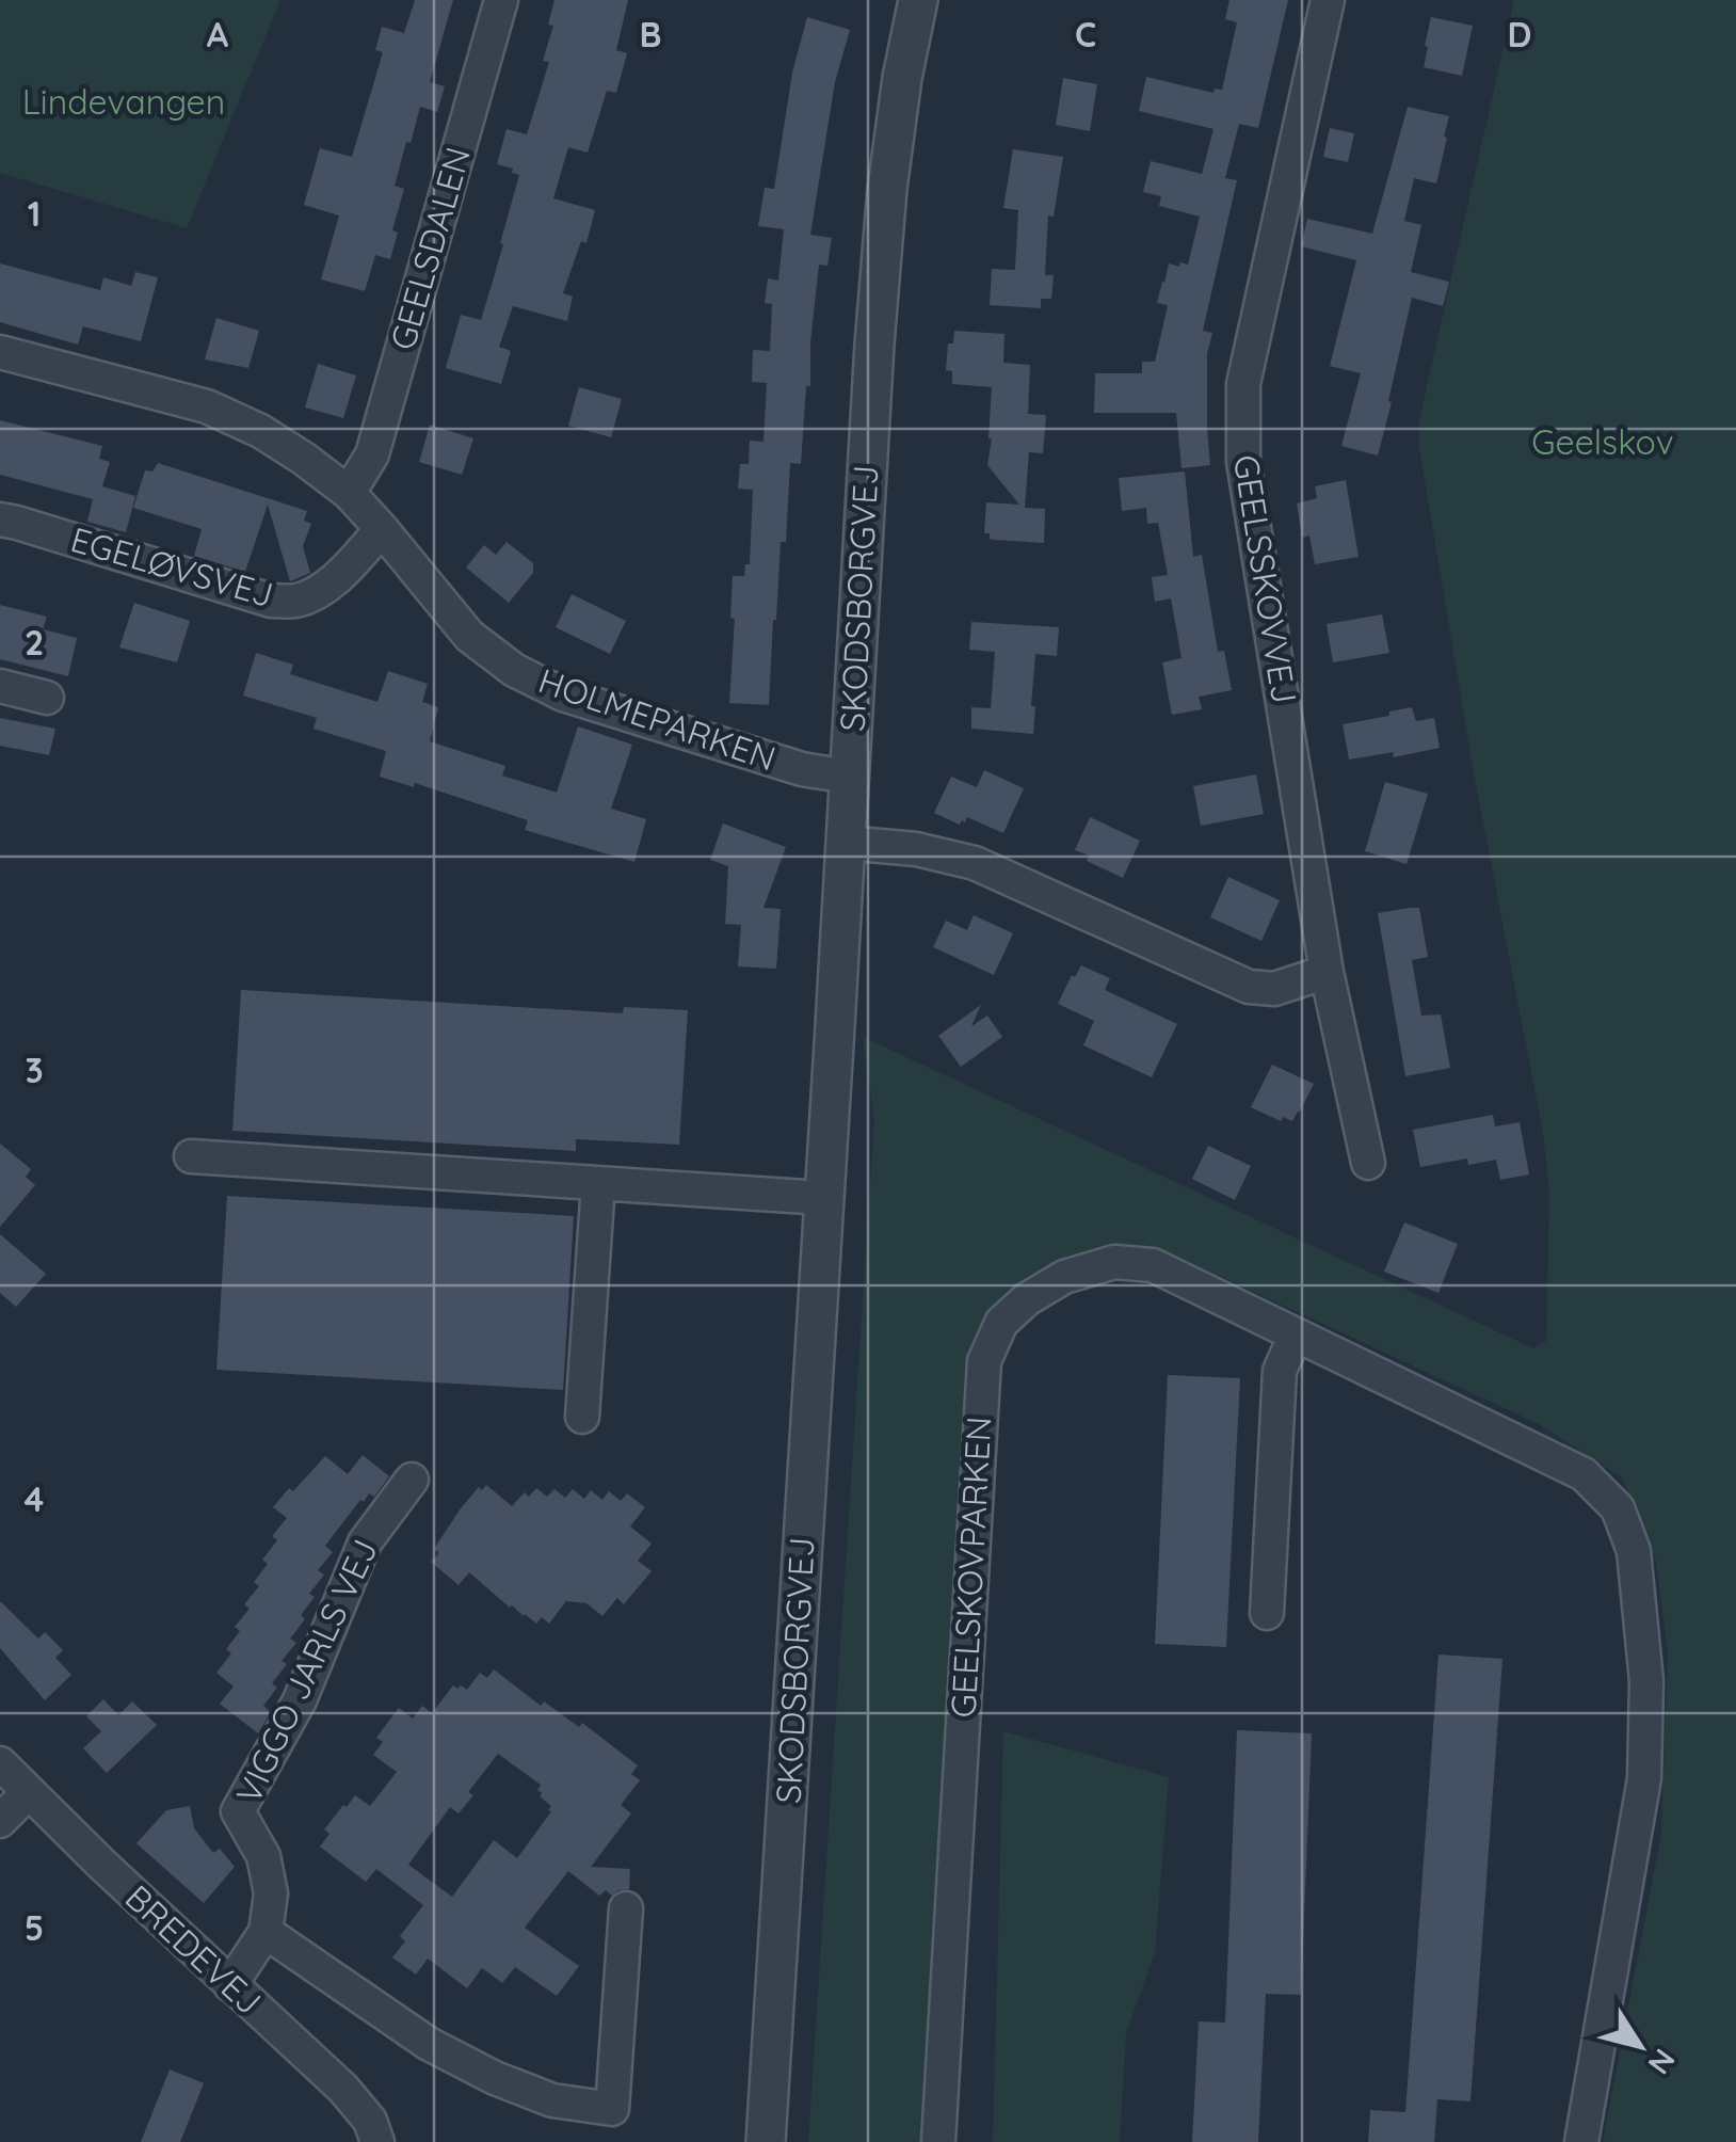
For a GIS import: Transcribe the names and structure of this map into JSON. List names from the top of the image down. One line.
{"streets":{"street":["GEELSDALEN","EGELØVSVEJ","GEELSSKOVVEJ","SKODSBORGVEJ","HOLMEPARKEN","GEELSKOVPARKEN","VIGGO JARLS VEJ","BREDEVEJ"]},"crossings":[["GEELSDALEN","HOLMEPARKEN"],["EGELØVSVEJ","HOLMEPARKEN"],["SKODSBORGVEJ","HOLMEPARKEN"]],"parks":["Lindevangen","Geelskov"],"north":"bottom right","grid":{"columns":["A","B","C","D"],"rows":["1","2","3","4","5"]}}
